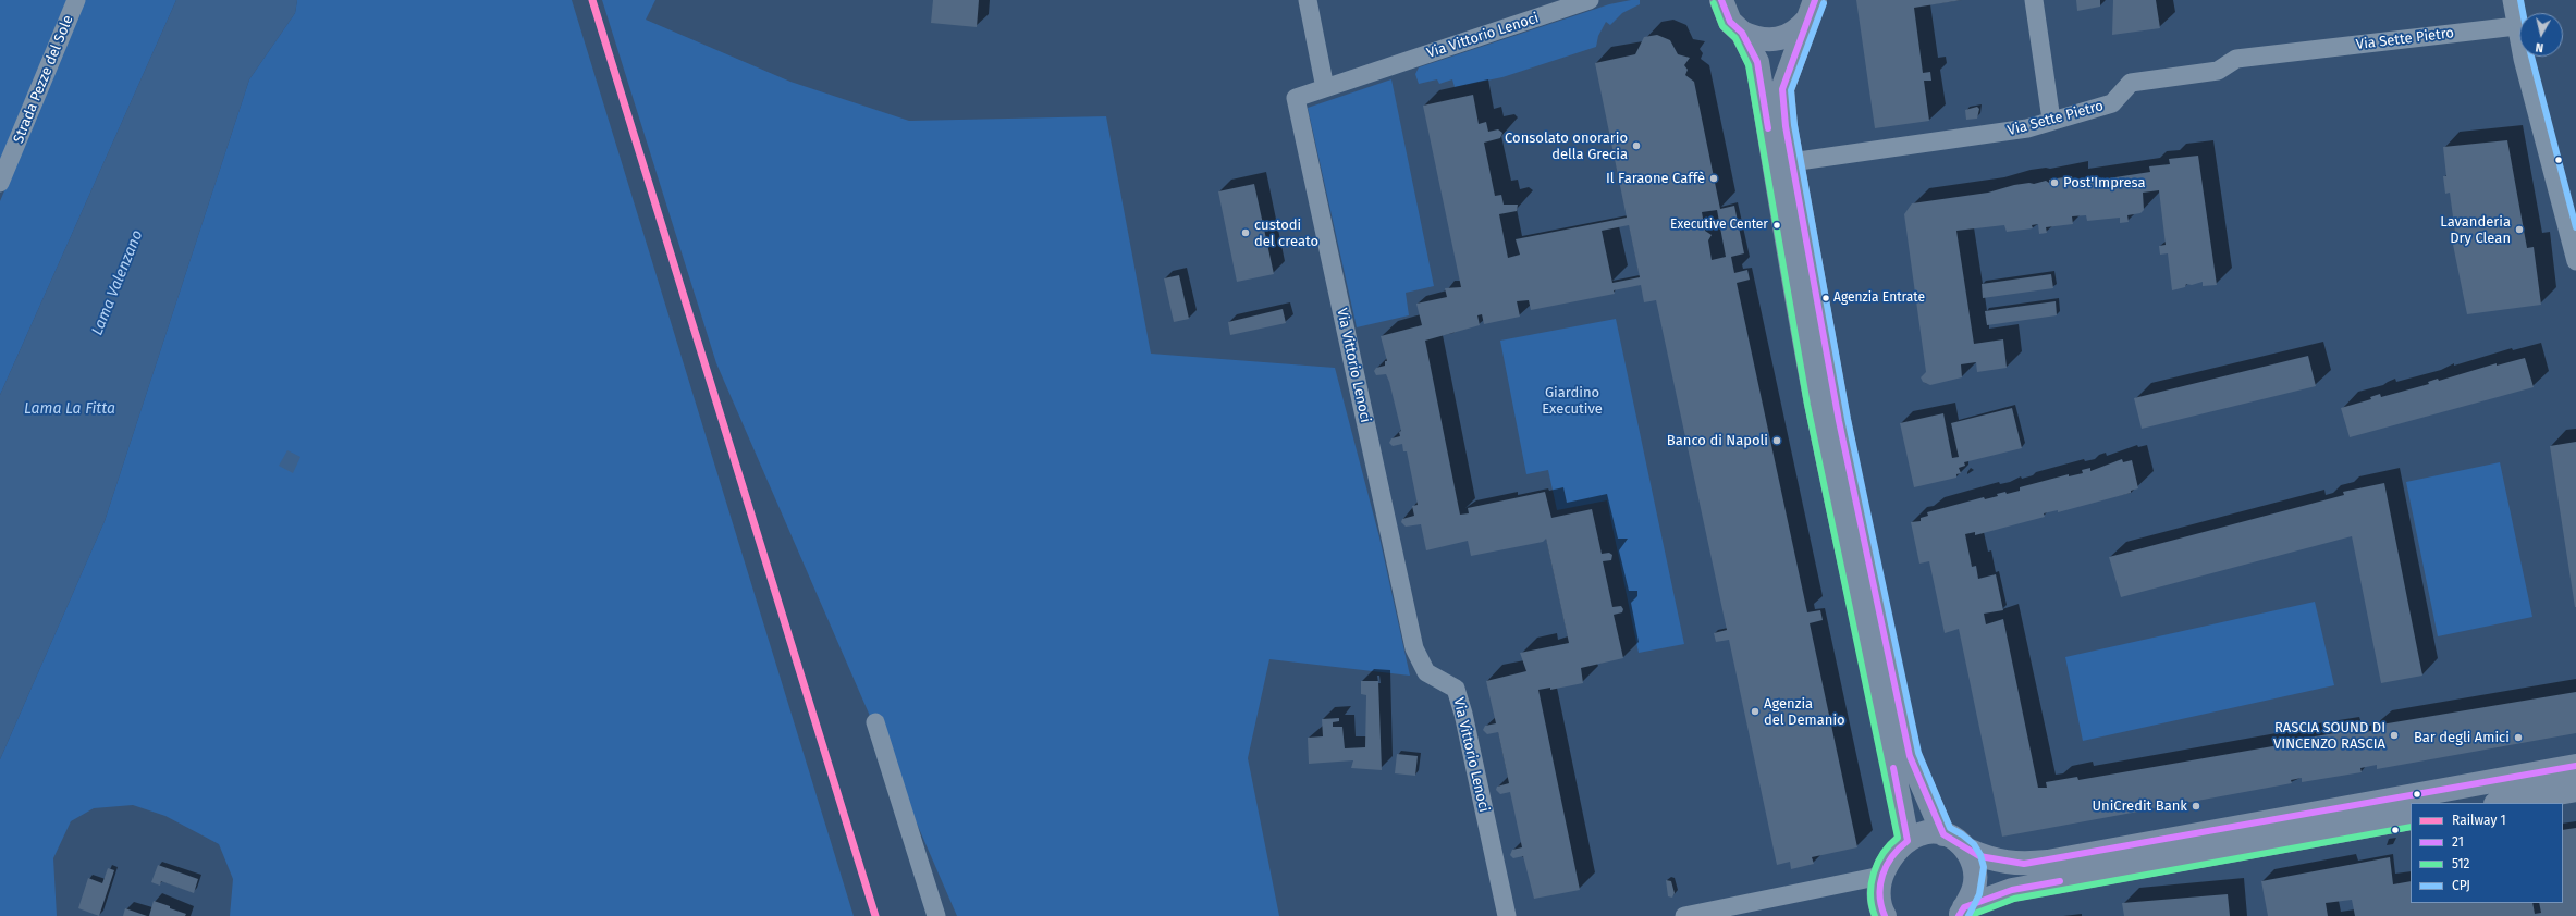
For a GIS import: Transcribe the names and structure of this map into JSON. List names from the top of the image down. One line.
{"streets":{"street":["Via Vittorio Lenoci","Via Sette Pietro","Strada Pezze del Sole"]},"water":["Lama Valenzano","Lama La Fitta"],"parks":["Giardino Executive"],"places":["Consolato onorario della Grecia","Il Faraone Caffè","Post'Impresa","Executive Center","Lavanderia Dry Clean","custodi del creato","Agenzia Entrate","Banco di Napoli","Agenzia del Demanio","RASCIA SOUND DI VINCENZO RASCIA","Bar degli Amici","UniCredit Bank"],"lines":["rail line 1","transit line 21","transit line CPJ","transit line 512"],"legend":["Railway 1","21","512","CPJ"],"north":"bottom"}
